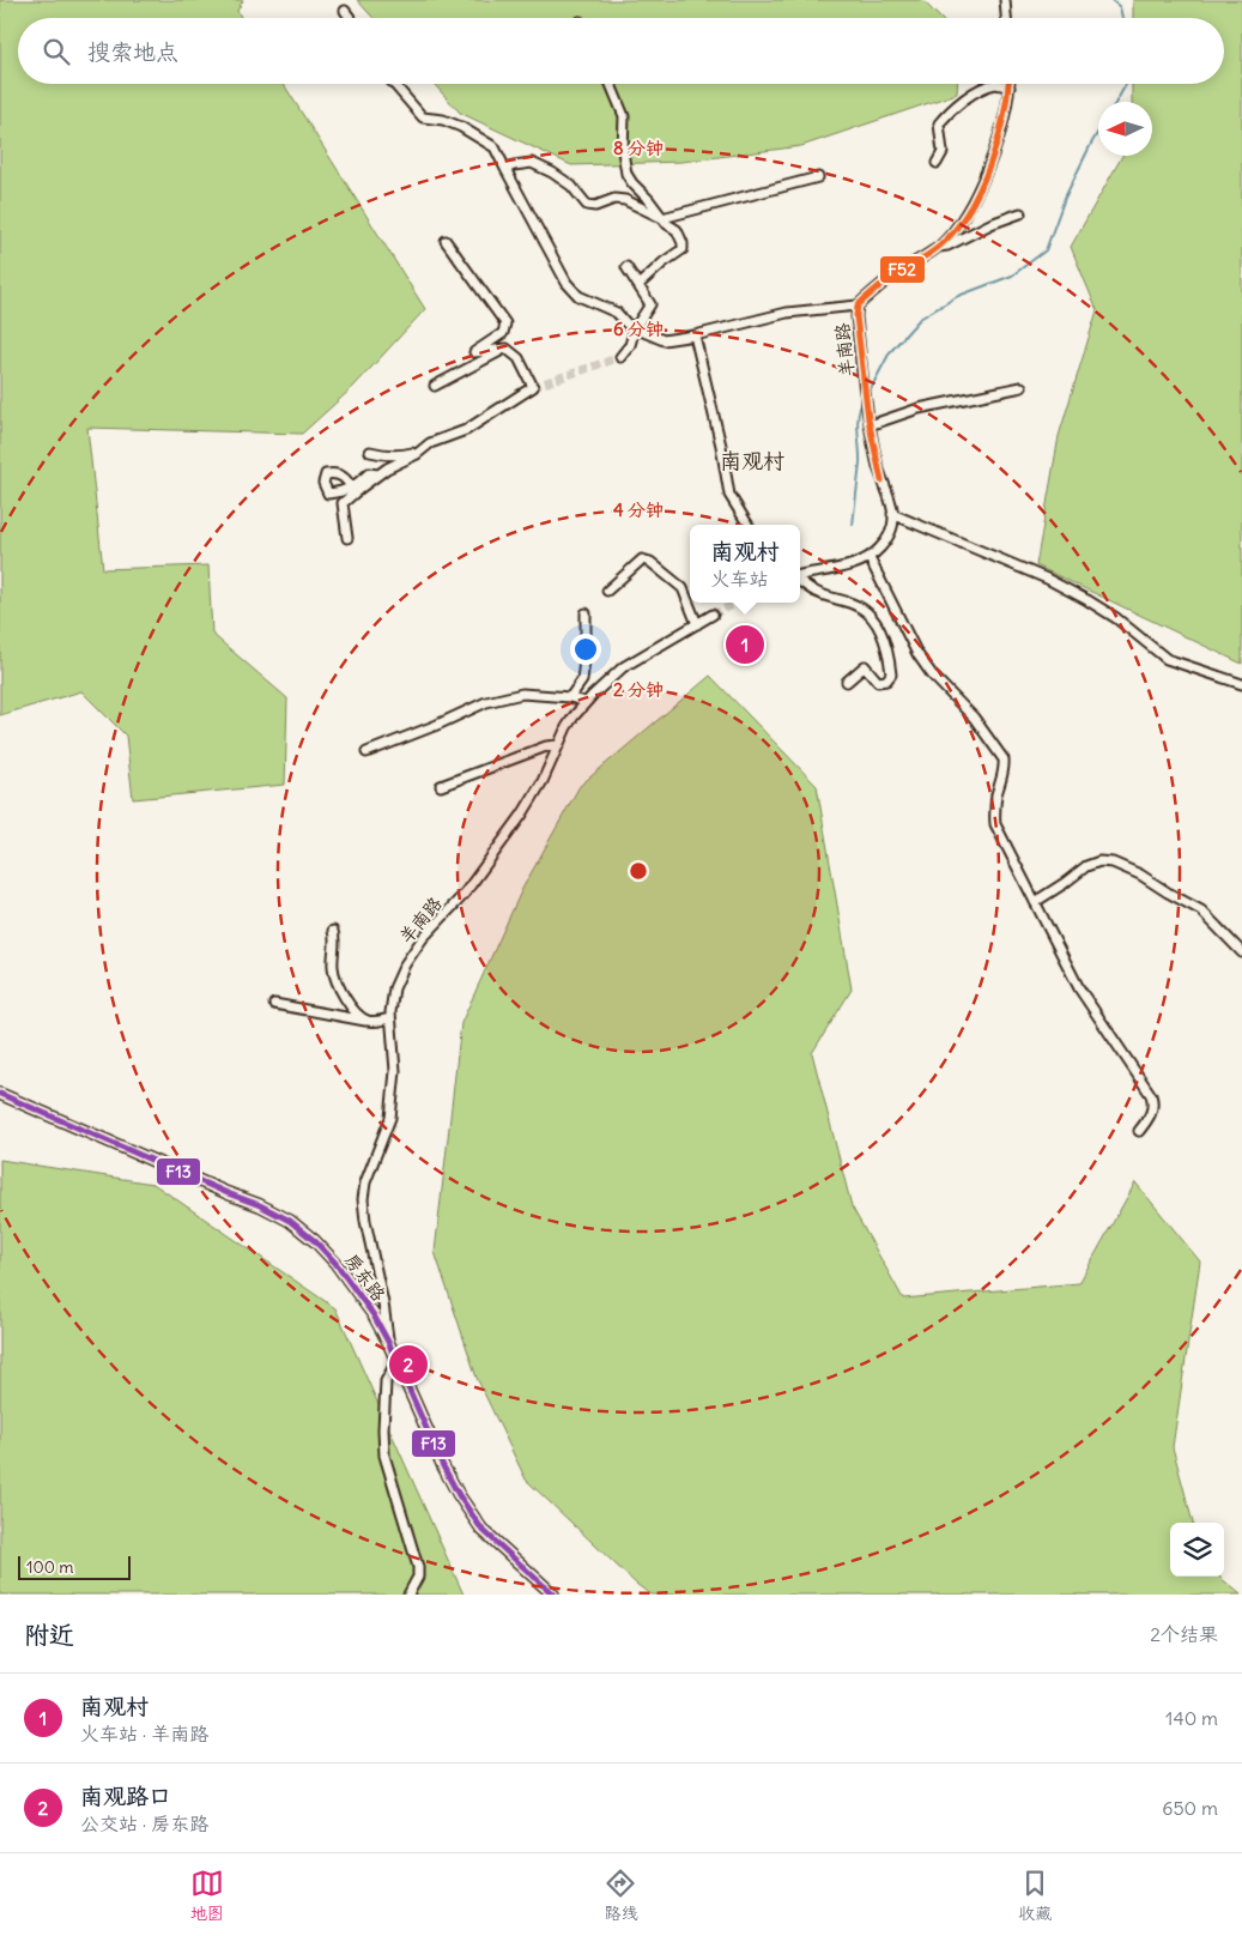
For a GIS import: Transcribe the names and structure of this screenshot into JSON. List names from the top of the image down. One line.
{"streets":{"main road":["房东路"],"street":["羊南路"]},"crossings":[["羊南路","房东路"]],"districts":["南观村"],"lines":["transit line F52","transit line F13"],"scale_bar":"100 m","north":"left","page":{"search":"搜索地点","popup":["南观村","火车站"],"pins":["1","2"],"scale":"100 m","heading":["附近","2个结果"],"list":[{"mark":"1","name":"南观村","note":"火车站 · 羊南路","value":"140 m"},{"mark":"2","name":"南观路口","note":"公交站 · 房东路","value":"650 m"}],"nav":["地图","路线","收藏"]},"rings":["8 分钟","6 分钟","4 分钟","2 分钟"]}
